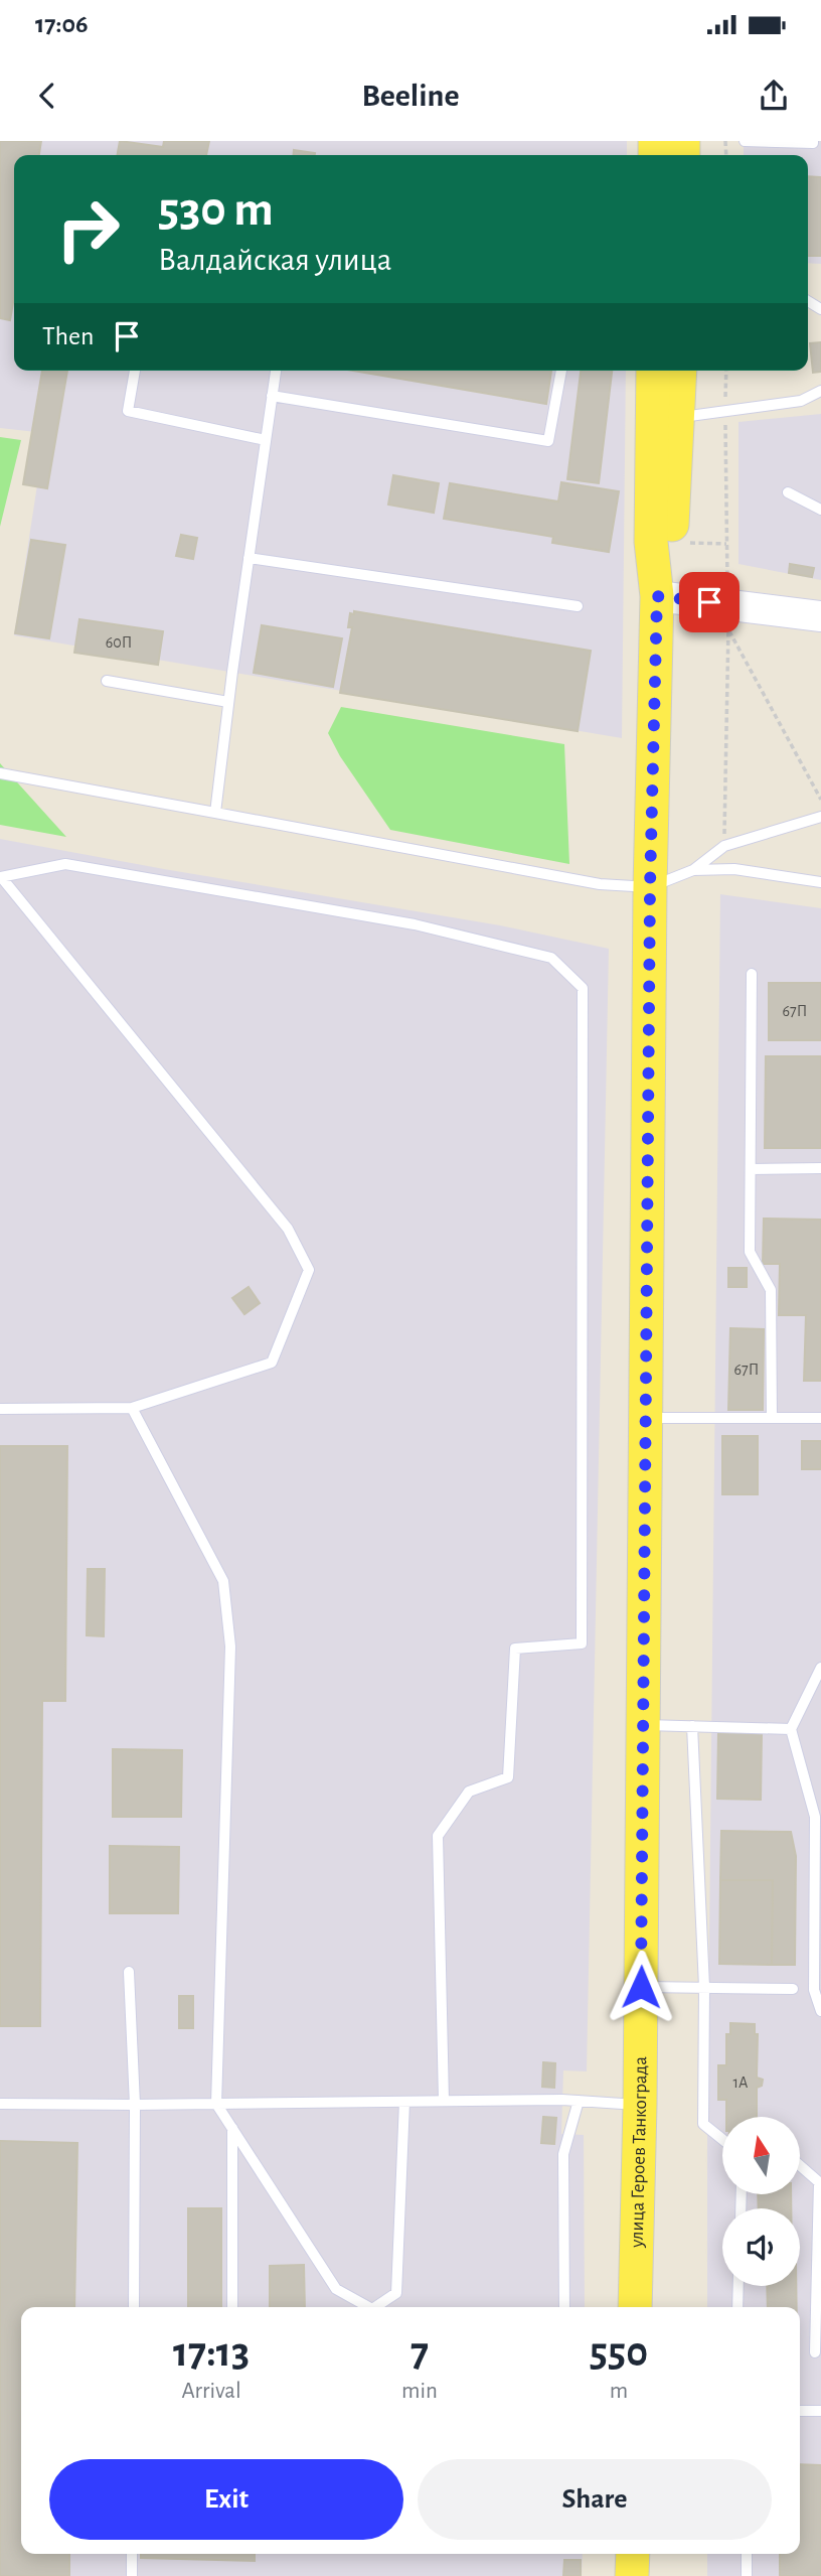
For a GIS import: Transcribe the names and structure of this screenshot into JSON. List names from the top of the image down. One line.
{"streets":{"main road":["улица Героев Танкограда"]},"house_numbers":["60П","67П","67П","1А"],"north":"top","page":{"status":"17:06","header":"Beeline","turn":["530 m","Валдайская улица"],"then":"Then","eta":["17:13","Arrival","7","min","550","m"],"buttons":["Exit","Share"]}}
